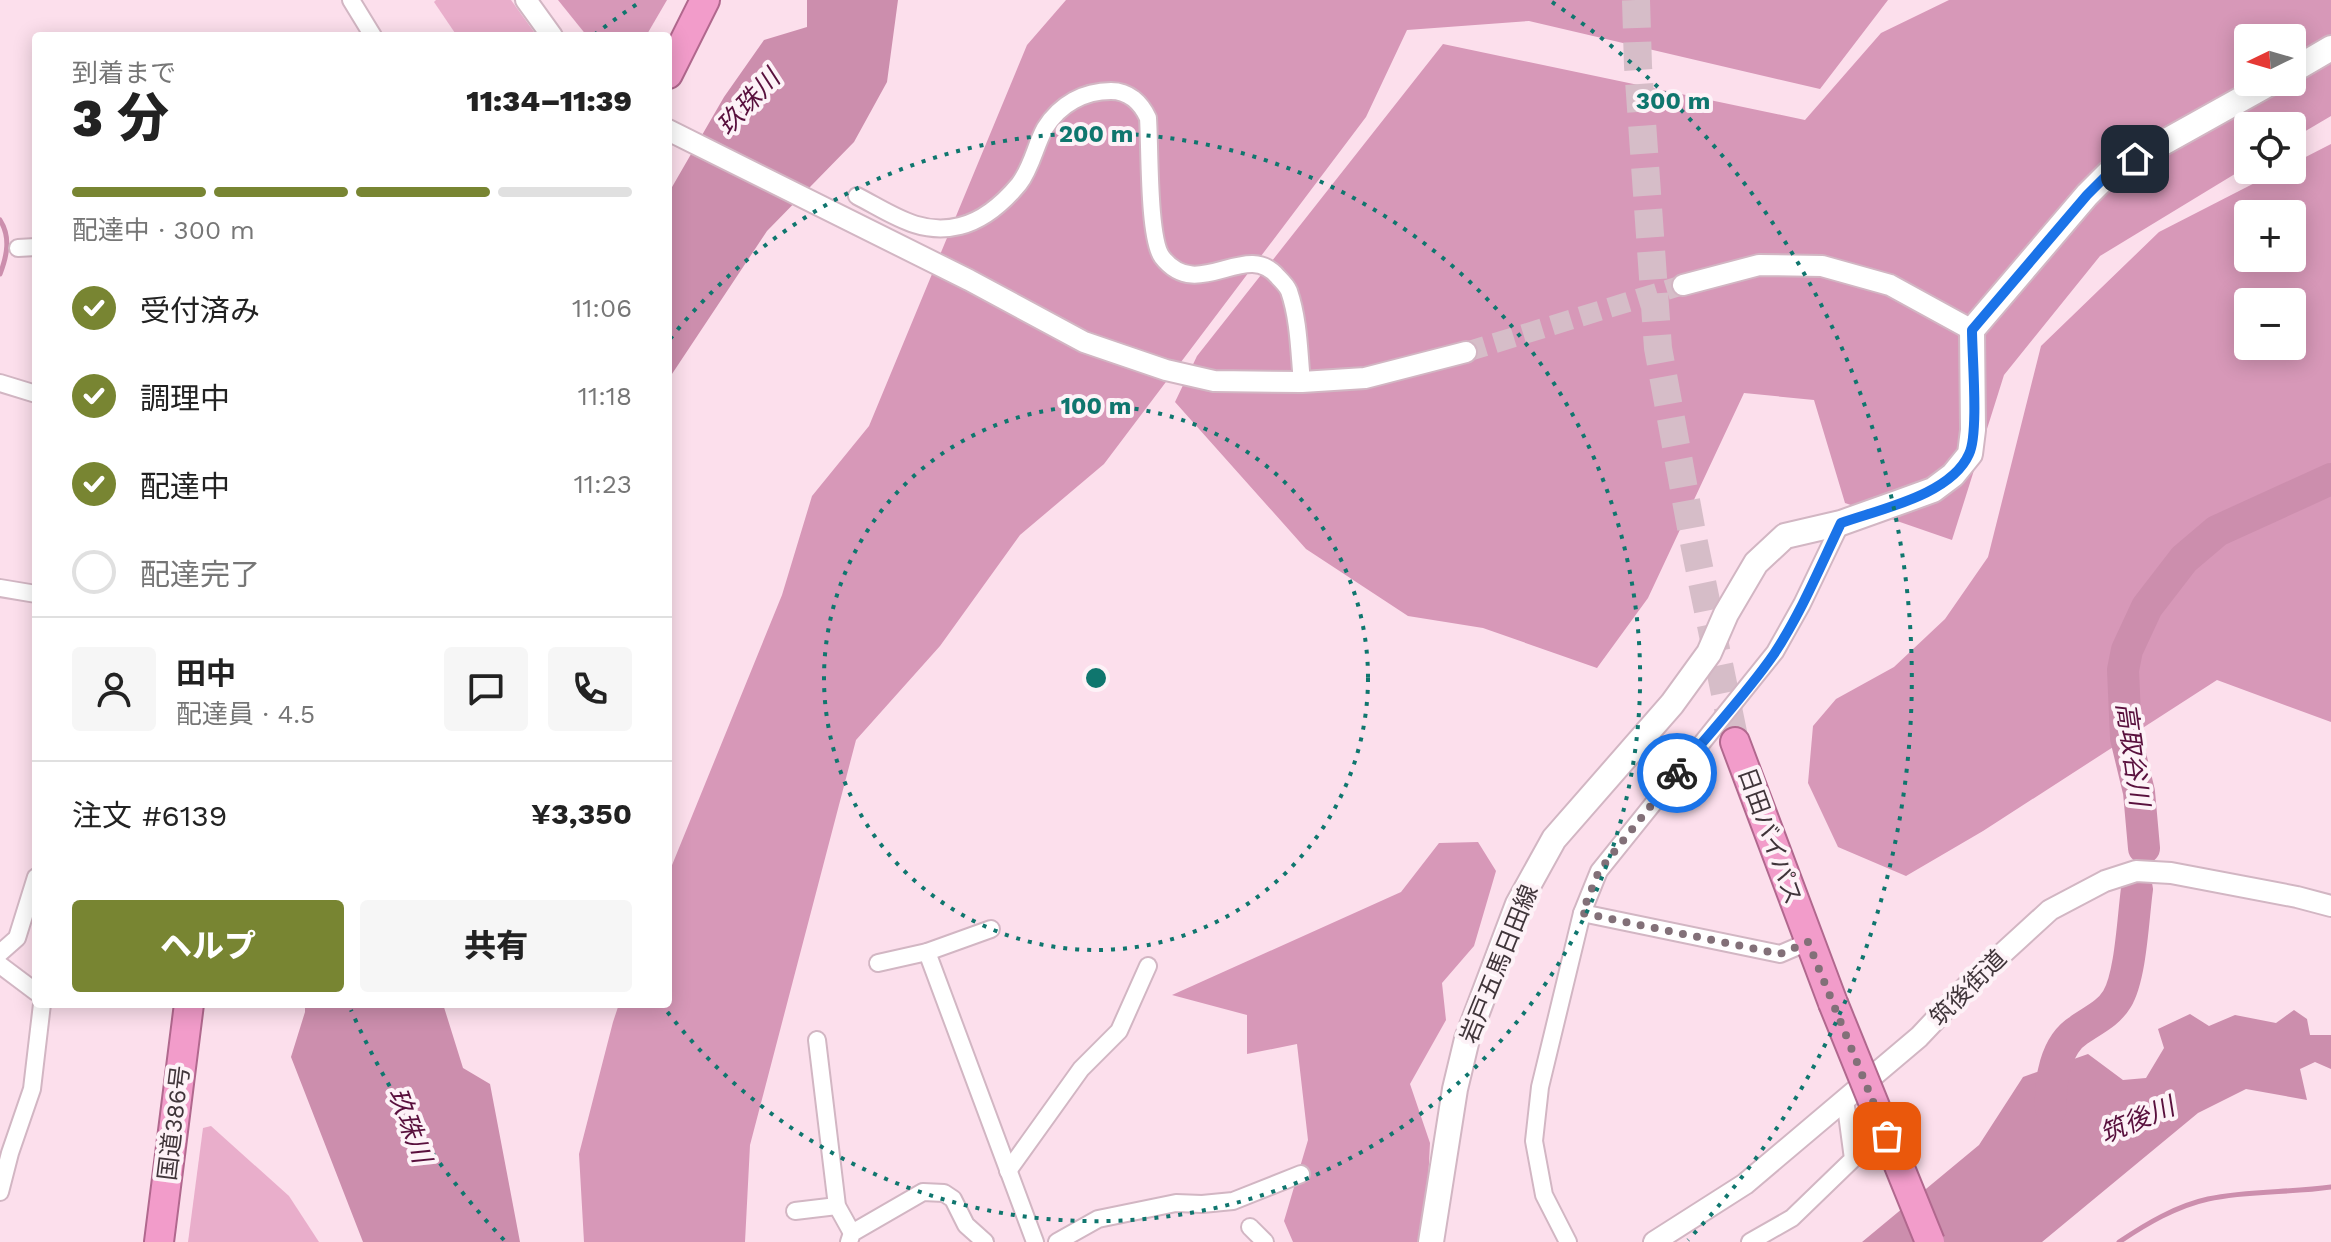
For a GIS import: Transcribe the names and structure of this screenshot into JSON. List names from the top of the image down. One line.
{"streets":{"highway":["日田バイパス","国道386号"],"main road":["岩戸五馬日田線"],"street":["筑後街道"]},"water":["玖珠川","高取谷川","筑後川"],"north":"left","page":{"map_buttons":["+","−"],"heading":["3 分","到着まで","11:34–11:39"],"panel":["田中","配達員 · 4.5","注文 #6139","¥3,350"],"bar":"配達中 · 300 m","list":[["受付済み","11:06"],["調理中","11:18"],["配達中","11:23"],"配達完了"],"buttons":["ヘルプ","共有"]},"rings":["300 m","200 m","100 m"]}
